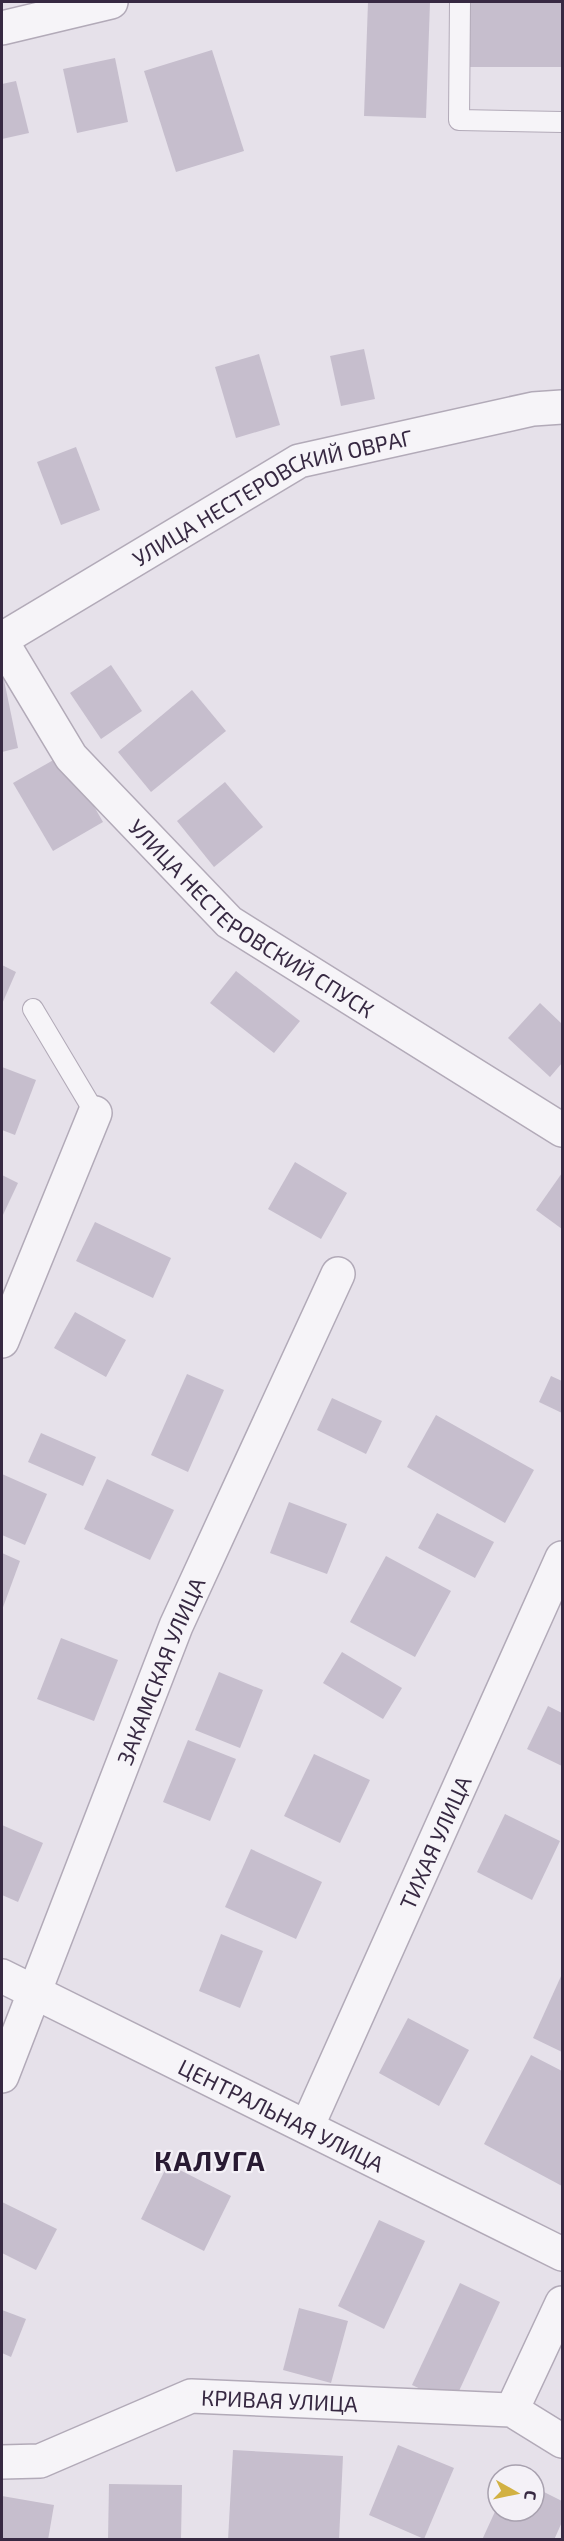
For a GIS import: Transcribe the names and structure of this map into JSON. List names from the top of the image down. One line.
{"streets":{"street":["УЛИЦА НЕСТЕРОВСКИЙ ОВРАГ","УЛИЦА НЕСТЕРОВСКИЙ СПУСК","ЗАКАМСКАЯ УЛИЦА","ТИХАЯ УЛИЦА","ЦЕНТРАЛЬНАЯ УЛИЦА","КРИВАЯ УЛИЦА"]},"crossings":[["УЛИЦА НЕСТЕРОВСКИЙ ОВРАГ","УЛИЦА НЕСТЕРОВСКИЙ СПУСК"],["ЗАКАМСКАЯ УЛИЦА","ЦЕНТРАЛЬНАЯ УЛИЦА"],["ТИХАЯ УЛИЦА","ЦЕНТРАЛЬНАЯ УЛИЦА"]],"districts":["КАЛУГА"],"north":"right"}
